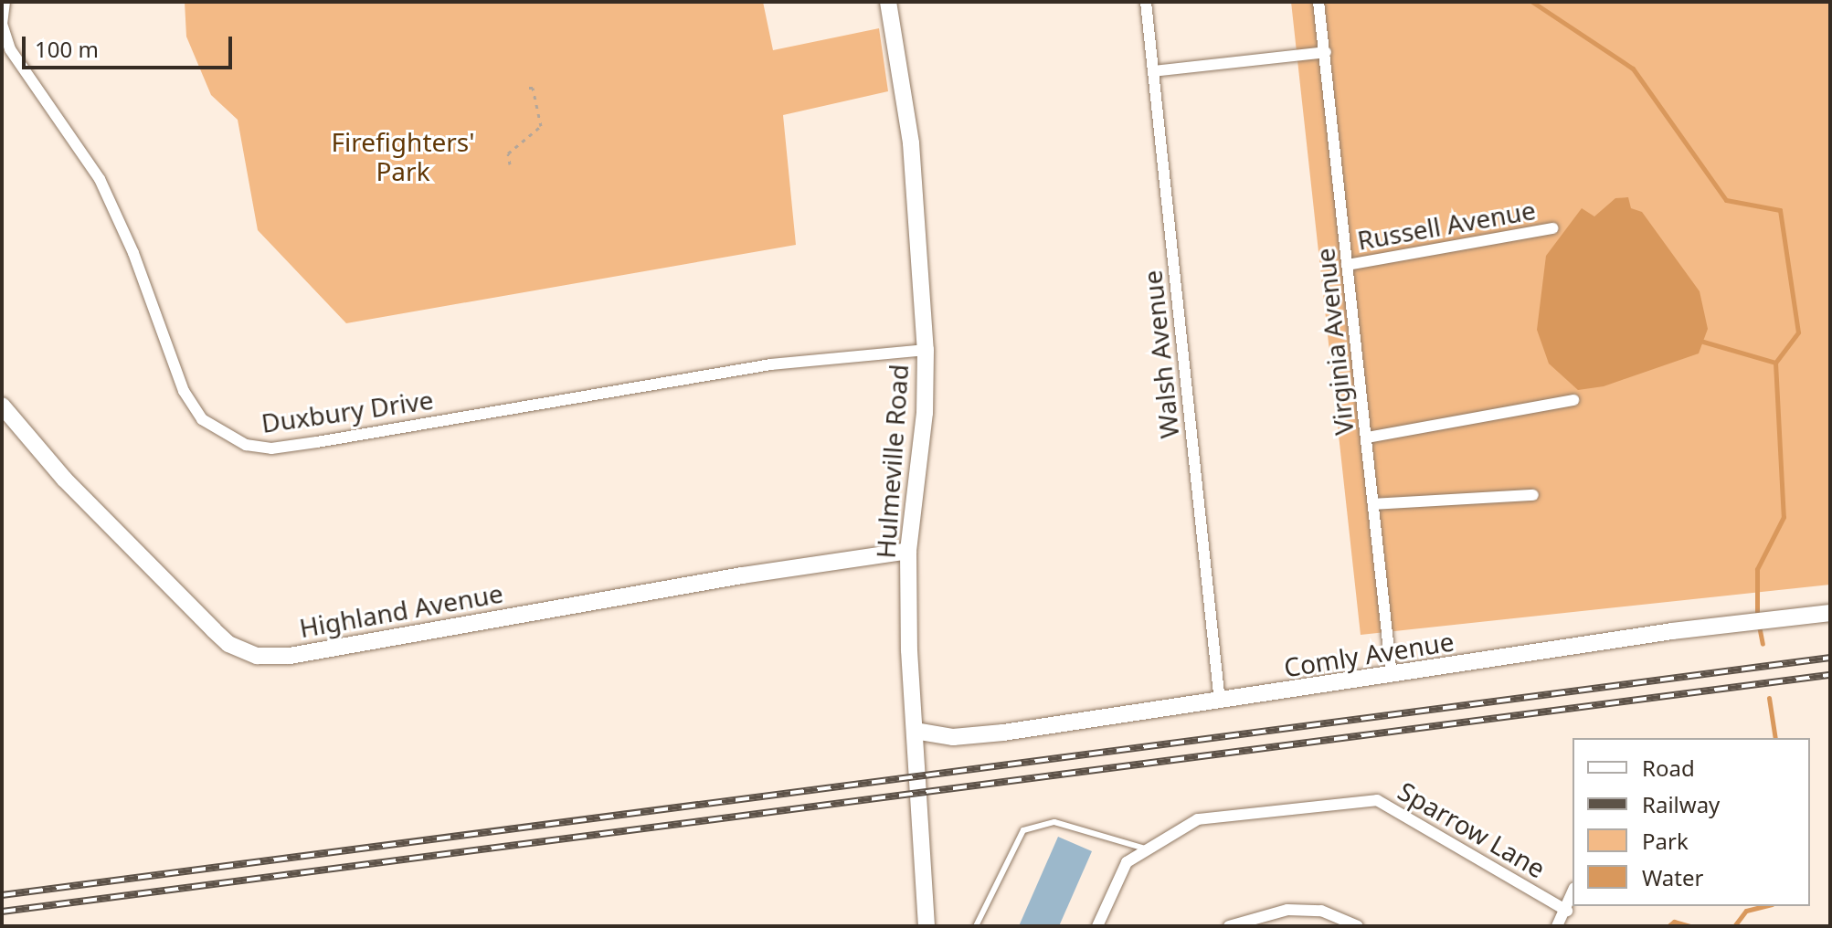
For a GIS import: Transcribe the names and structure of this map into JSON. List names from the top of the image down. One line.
{"streets":{"street":["Russell Avenue","Virginia Avenue","Walsh Avenue","Duxbury Drive","Hulmeville Road","Highland Avenue","Comly Avenue","Sparrow Lane"]},"crossings":[["Russell Avenue","Virginia Avenue"],["Virginia Avenue","Comly Avenue"],["Walsh Avenue","Comly Avenue"],["Duxbury Drive","Hulmeville Road"],["Hulmeville Road","Highland Avenue"],["Hulmeville Road","Comly Avenue"]],"parks":["Firefighters' Park"],"legend":["Road","Railway","Park","Water"],"scale_bar":"100 m"}
